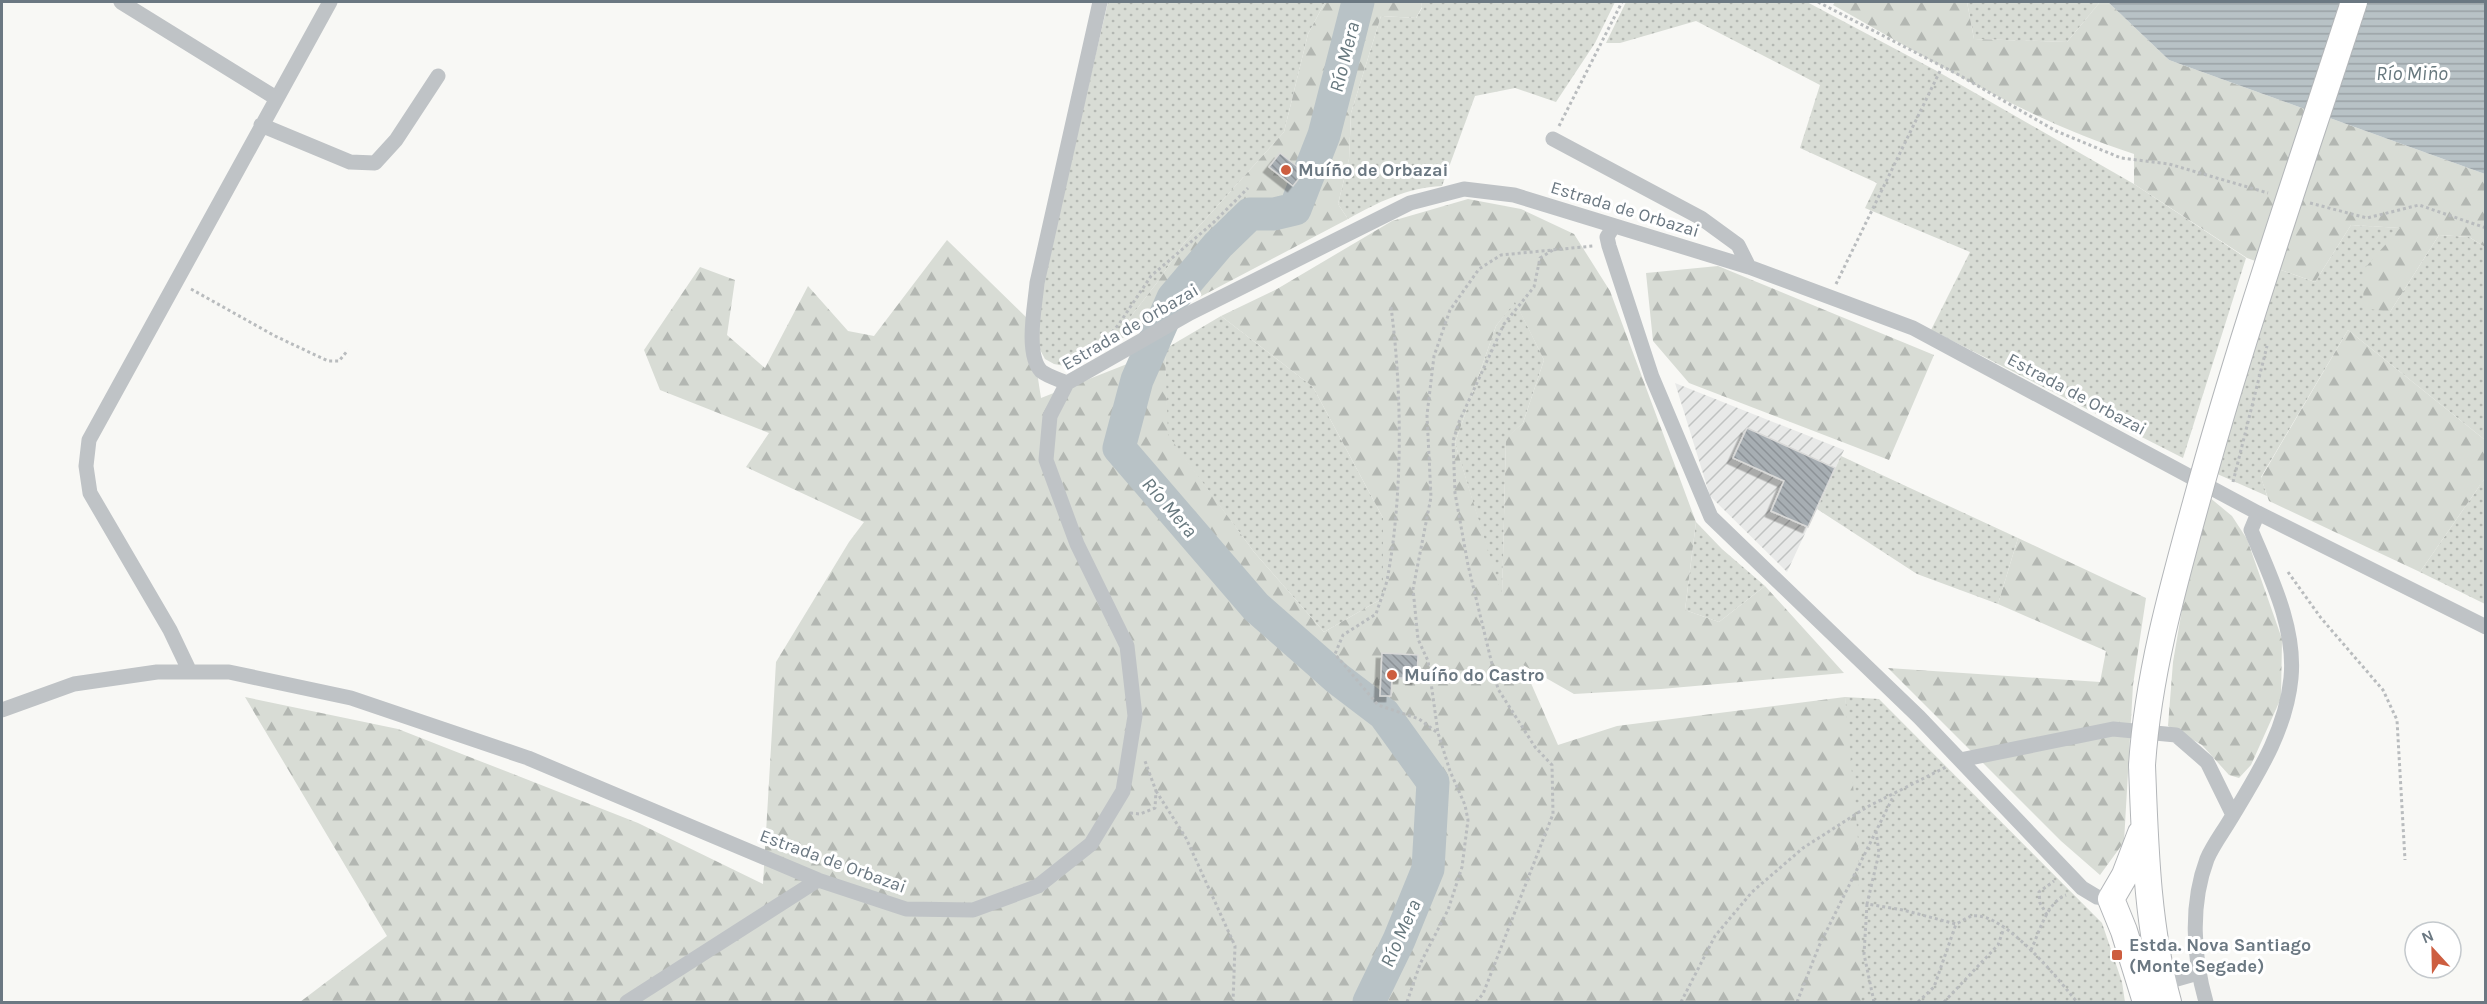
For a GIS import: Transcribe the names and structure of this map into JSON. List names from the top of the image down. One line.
{"streets":{"street":["Estrada de Orbazai"]},"water":["Río Mera","Río Miño"],"places":{"other":["Muíño de Orbazai","Muíño do Castro"],"transit":["Estda. Nova Santiago (Monte Segade)"]},"north":"top"}
